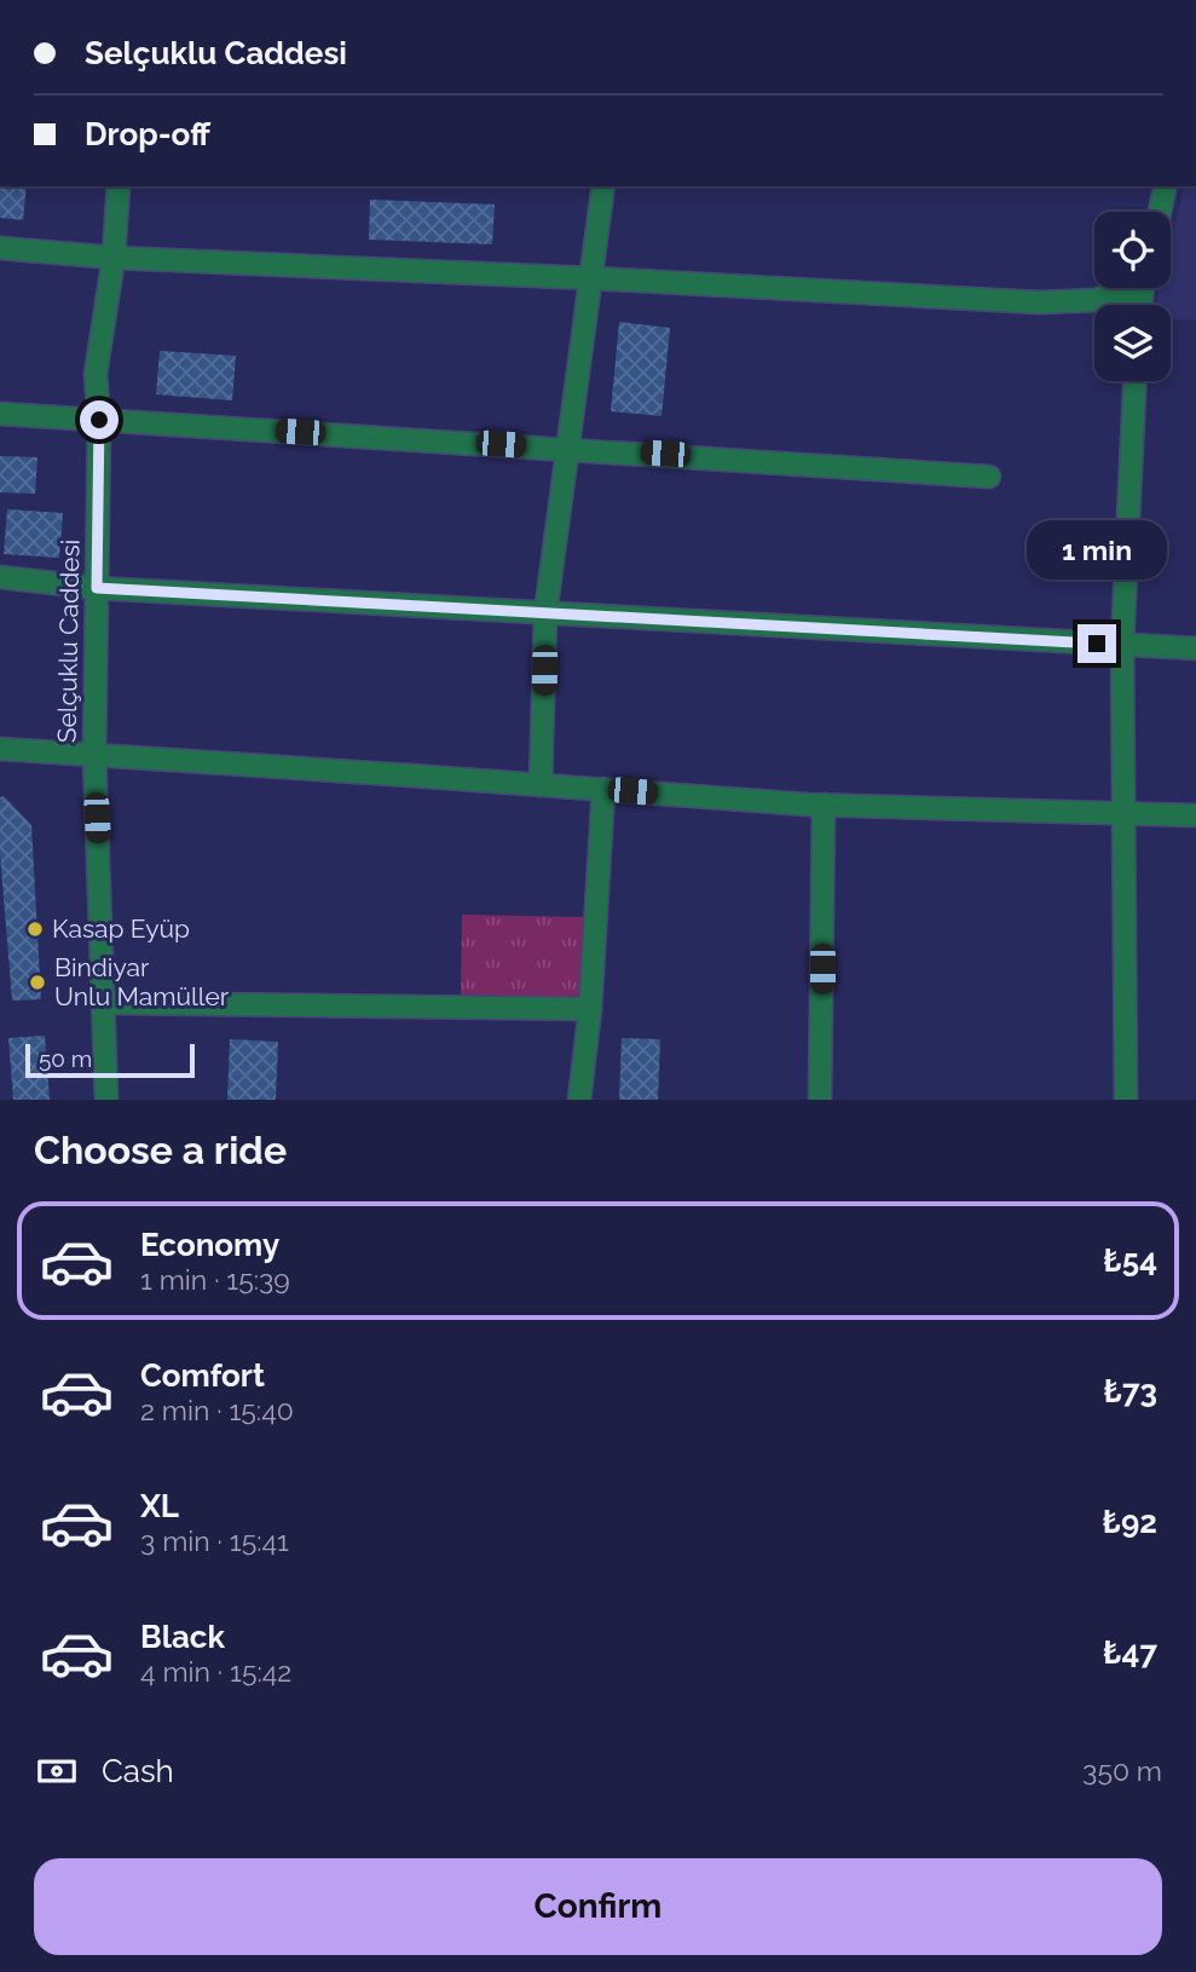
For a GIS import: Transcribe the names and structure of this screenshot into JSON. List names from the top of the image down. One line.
{"streets":{"street":["Selçuklu Caddesi"]},"places":["Kasap Eyüp","Bindiyar Unlu Mamüller"],"scale_bar":"50 m","page":{"banner":["Selçuklu Caddesi","Drop-off"],"bubble":"1 min","scale":"50 m","heading":"Choose a ride","list":[{"name":"Economy","note":"1 min · 15:39","value":"₺54"},{"name":"Comfort","note":"2 min · 15:40","value":"₺73"},{"name":"XL","note":"3 min · 15:41","value":"₺92"},{"name":"Black","note":"4 min · 15:42","value":"₺47"}],"pay":["Cash","350 m"],"buttons":"Confirm"}}
